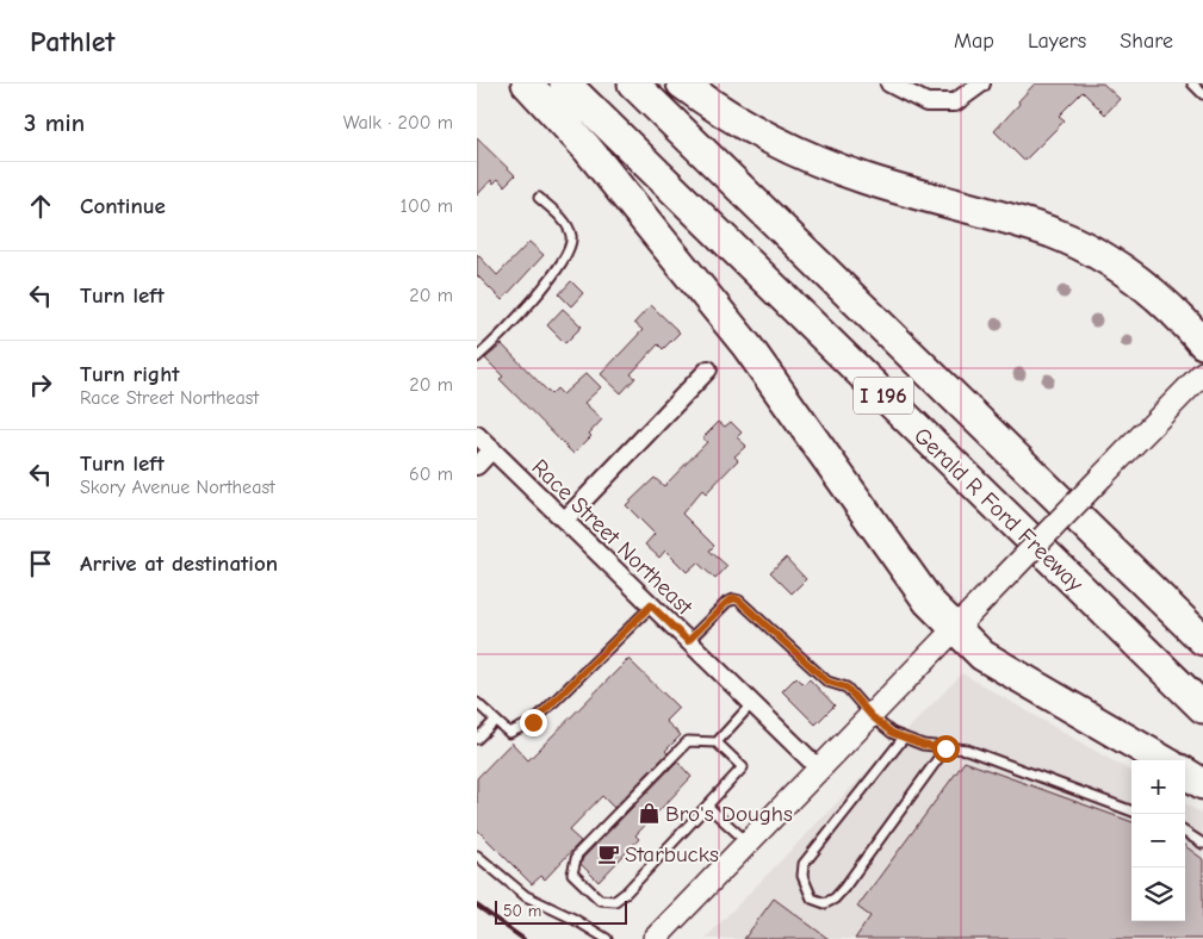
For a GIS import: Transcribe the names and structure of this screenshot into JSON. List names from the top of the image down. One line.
{"streets":{"highway":["I 196","Gerald R Ford Freeway"],"street":["Race Street Northeast"]},"places":{"shop":["Bro's Doughs"],"cafe":["Starbucks"]},"scale_bar":"50 m","page":{"header":"Pathlet","nav":["Map","Layers","Share"],"heading":["3 min","Walk · 200 m"],"list":[["Continue","100 m"],["Turn left","20 m"],["Turn right","Race Street Northeast","20 m"],["Turn left","Skory Avenue Northeast","60 m"],"Arrive at destination"],"map_buttons":["+","−"],"scale":"50 m"}}
